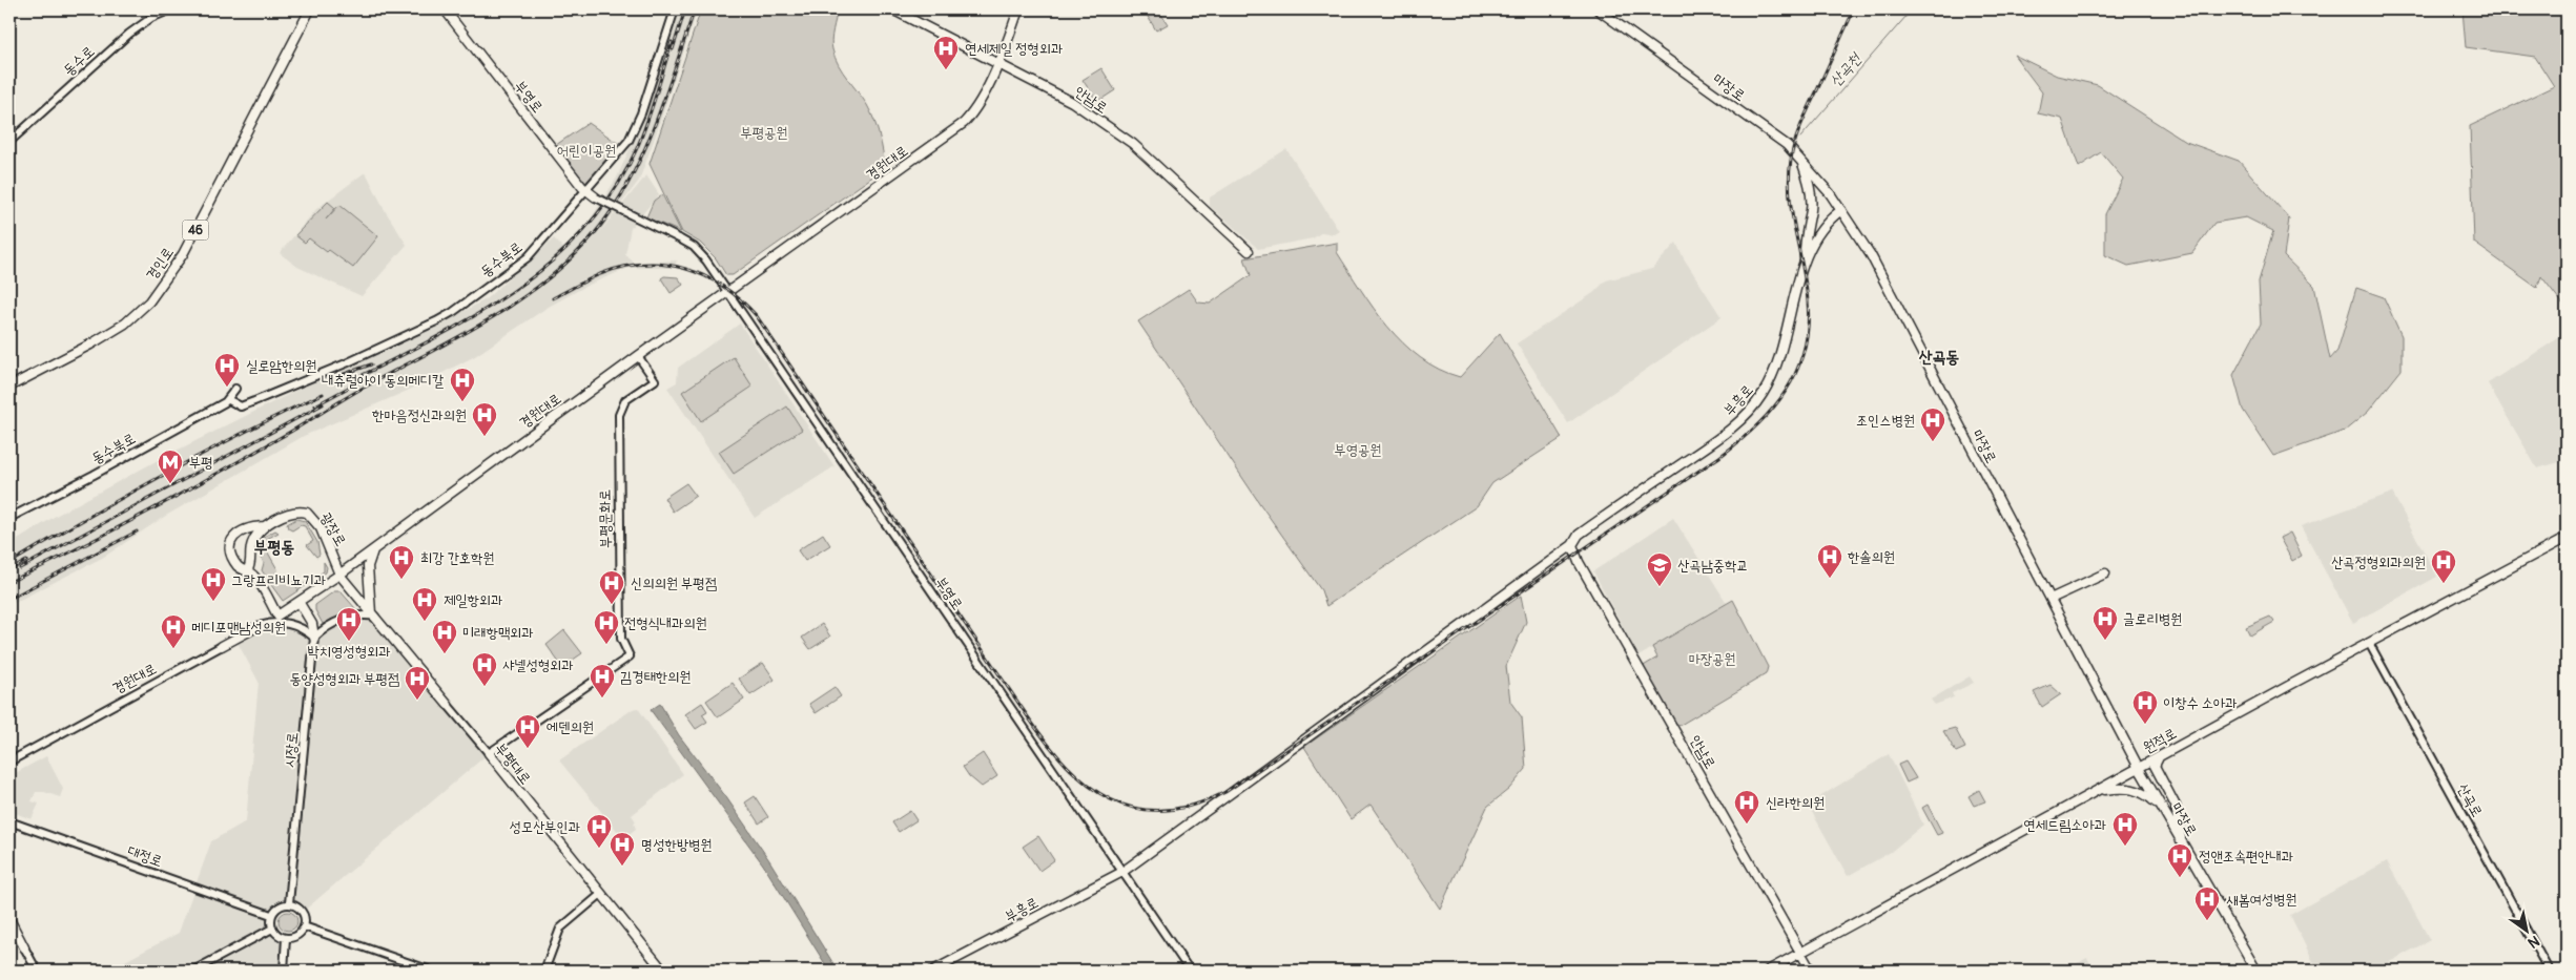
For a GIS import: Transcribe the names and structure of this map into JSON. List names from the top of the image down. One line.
{"streets":{"main road":["마장로","부영로","안남로","경원대로","46","경인로","부흥로","광장로","원적로","시장로","부평대로"],"street":["동수로","동수북로","부평문화로","산곡로","대정로"]},"crossings":[["마장로","부흥로"],["마장로","원적로"],["부영로","경원대로"],["부영로","동수북로"],["부영로","부흥로"],["안남로","경원대로"],["안남로","부흥로"],["안남로","원적로"],["경원대로","부평문화로"],["경원대로","광장로"],["경원대로","시장로"],["경원대로","부평대로"],["부평문화로","부평대로"],["광장로","부평대로"],["원적로","산곡로"],["시장로","대정로"]],"districts":["산곡동","부평동"],"water":["산곡천"],"parks":["부평공원","어린이공원","부영공원","마장공원"],"places":{"hospital":["연세제일 정형외과","실로암한의원","내츄럴아이 동의메디칼","한마음정신과의원","조인스병원","한솔의원","최강 간호학원","산곡정형외과의원","그랑프리비뇨기과","신의의원 부평점","제일항외과","글로리병원","박치영성형외과","전형식내과의원","메디포맨남성의원","미래항맥외과","샤넬성형외과","김경태한의원","동양성형외과 부평점","이창수 소아과","에덴의원","신라한의원","연세드림소아과","성모산부인과","명성한방병원","정앤조속편안내과","새봄여성병원"],"metro station":["부평"],"school or university":["산곡남중학교"]},"north":"bottom right"}
